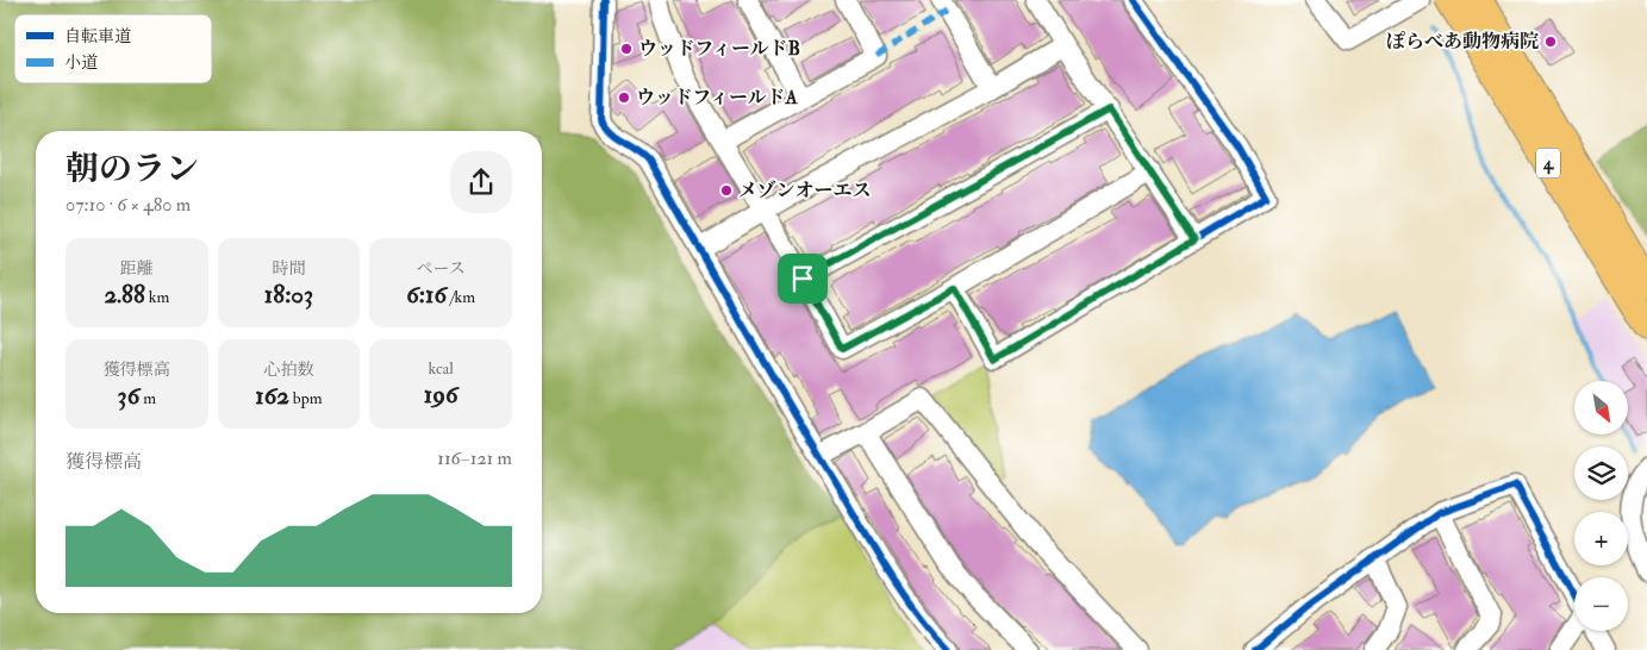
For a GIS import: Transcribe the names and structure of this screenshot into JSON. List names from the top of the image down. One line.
{"streets":{"highway":["4"]},"places":["ぽらべあ動物病院","ウッドフィールドB","ウッドフィールドA","メゾンオーエス"],"legend":["自転車道","小道"],"north":"bottom right","page":{"heading":["朝のラン","07:10 · 6 × 480 m"],"stats":[["距離","2.88 km"],["時間","18:03"],["ペース","6:16 /km"],["獲得標高","36 m"],["心拍数","162 bpm"],["kcal","196"]],"map_buttons":["+","−"],"chart":["獲得標高","116–121 m"]}}
